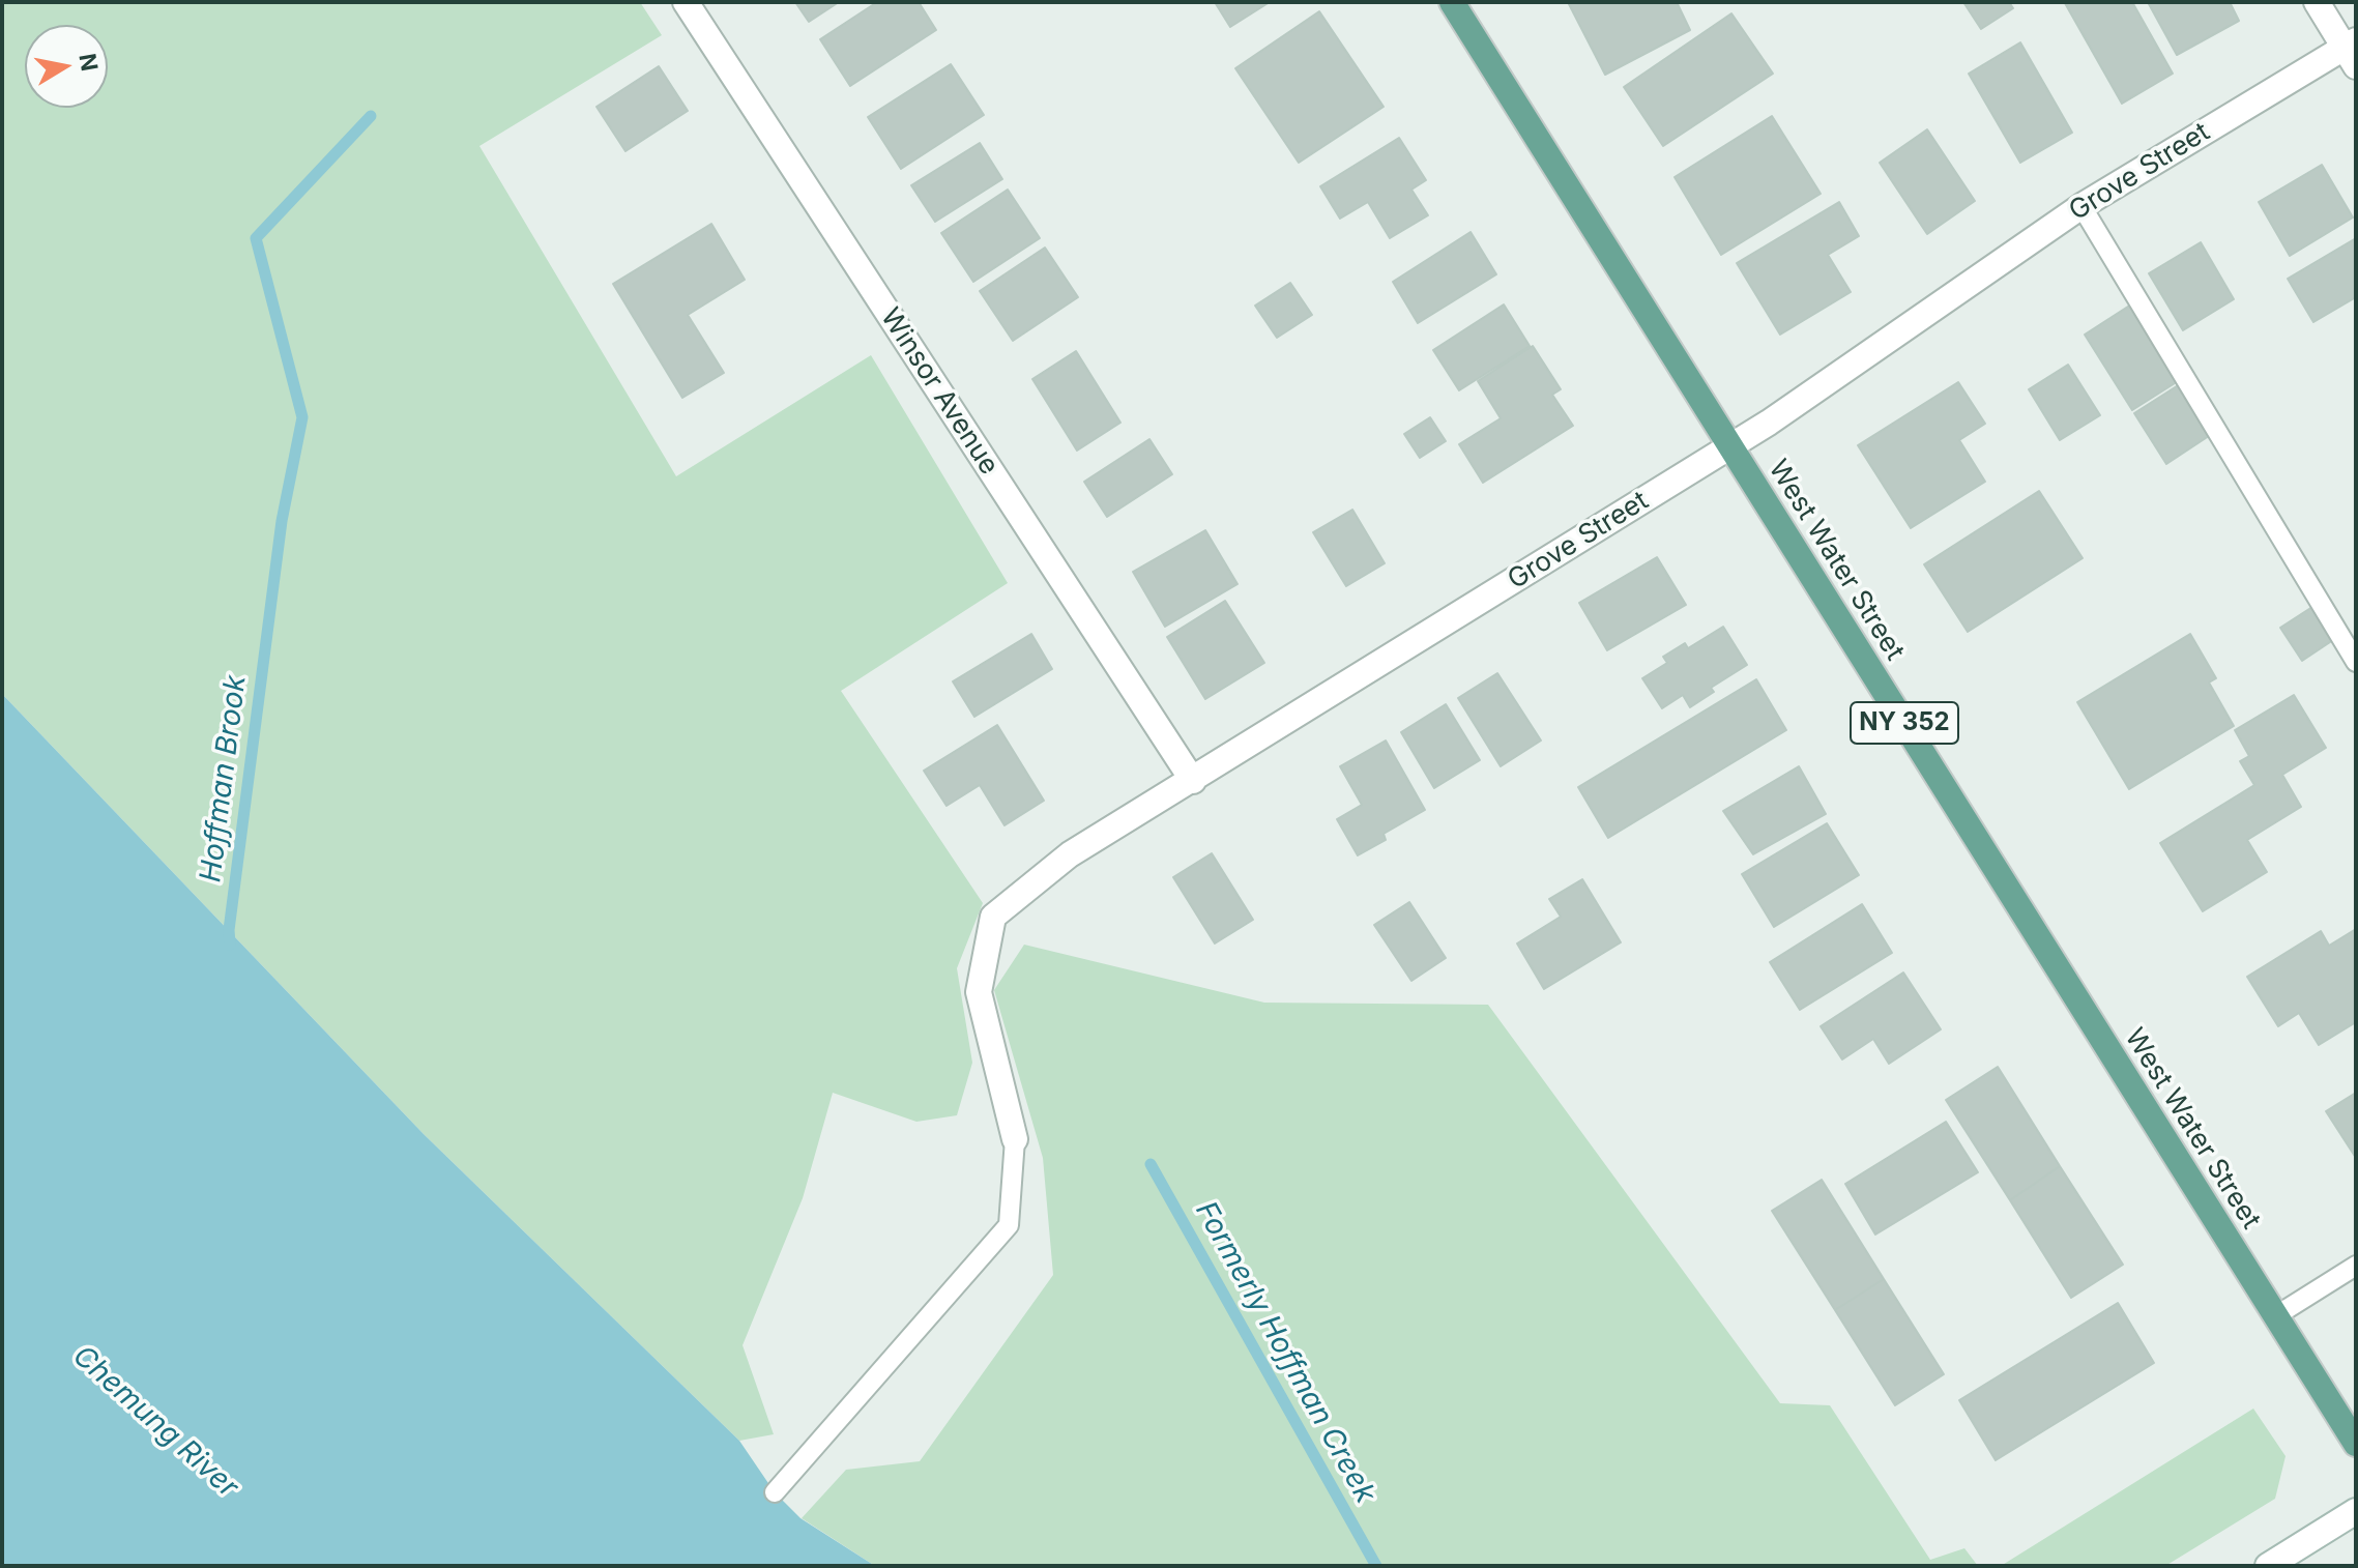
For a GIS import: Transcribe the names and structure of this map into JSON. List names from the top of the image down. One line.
{"streets":{"main road":["West Water Street","NY 352"],"street":["Grove Street","Winsor Avenue"]},"crossings":[["Grove Street","Winsor Avenue"],["Grove Street","West Water Street"]],"water":["Hoffman Brook","Formerly Hoffman Creek","Chemung River"],"north":"right"}
